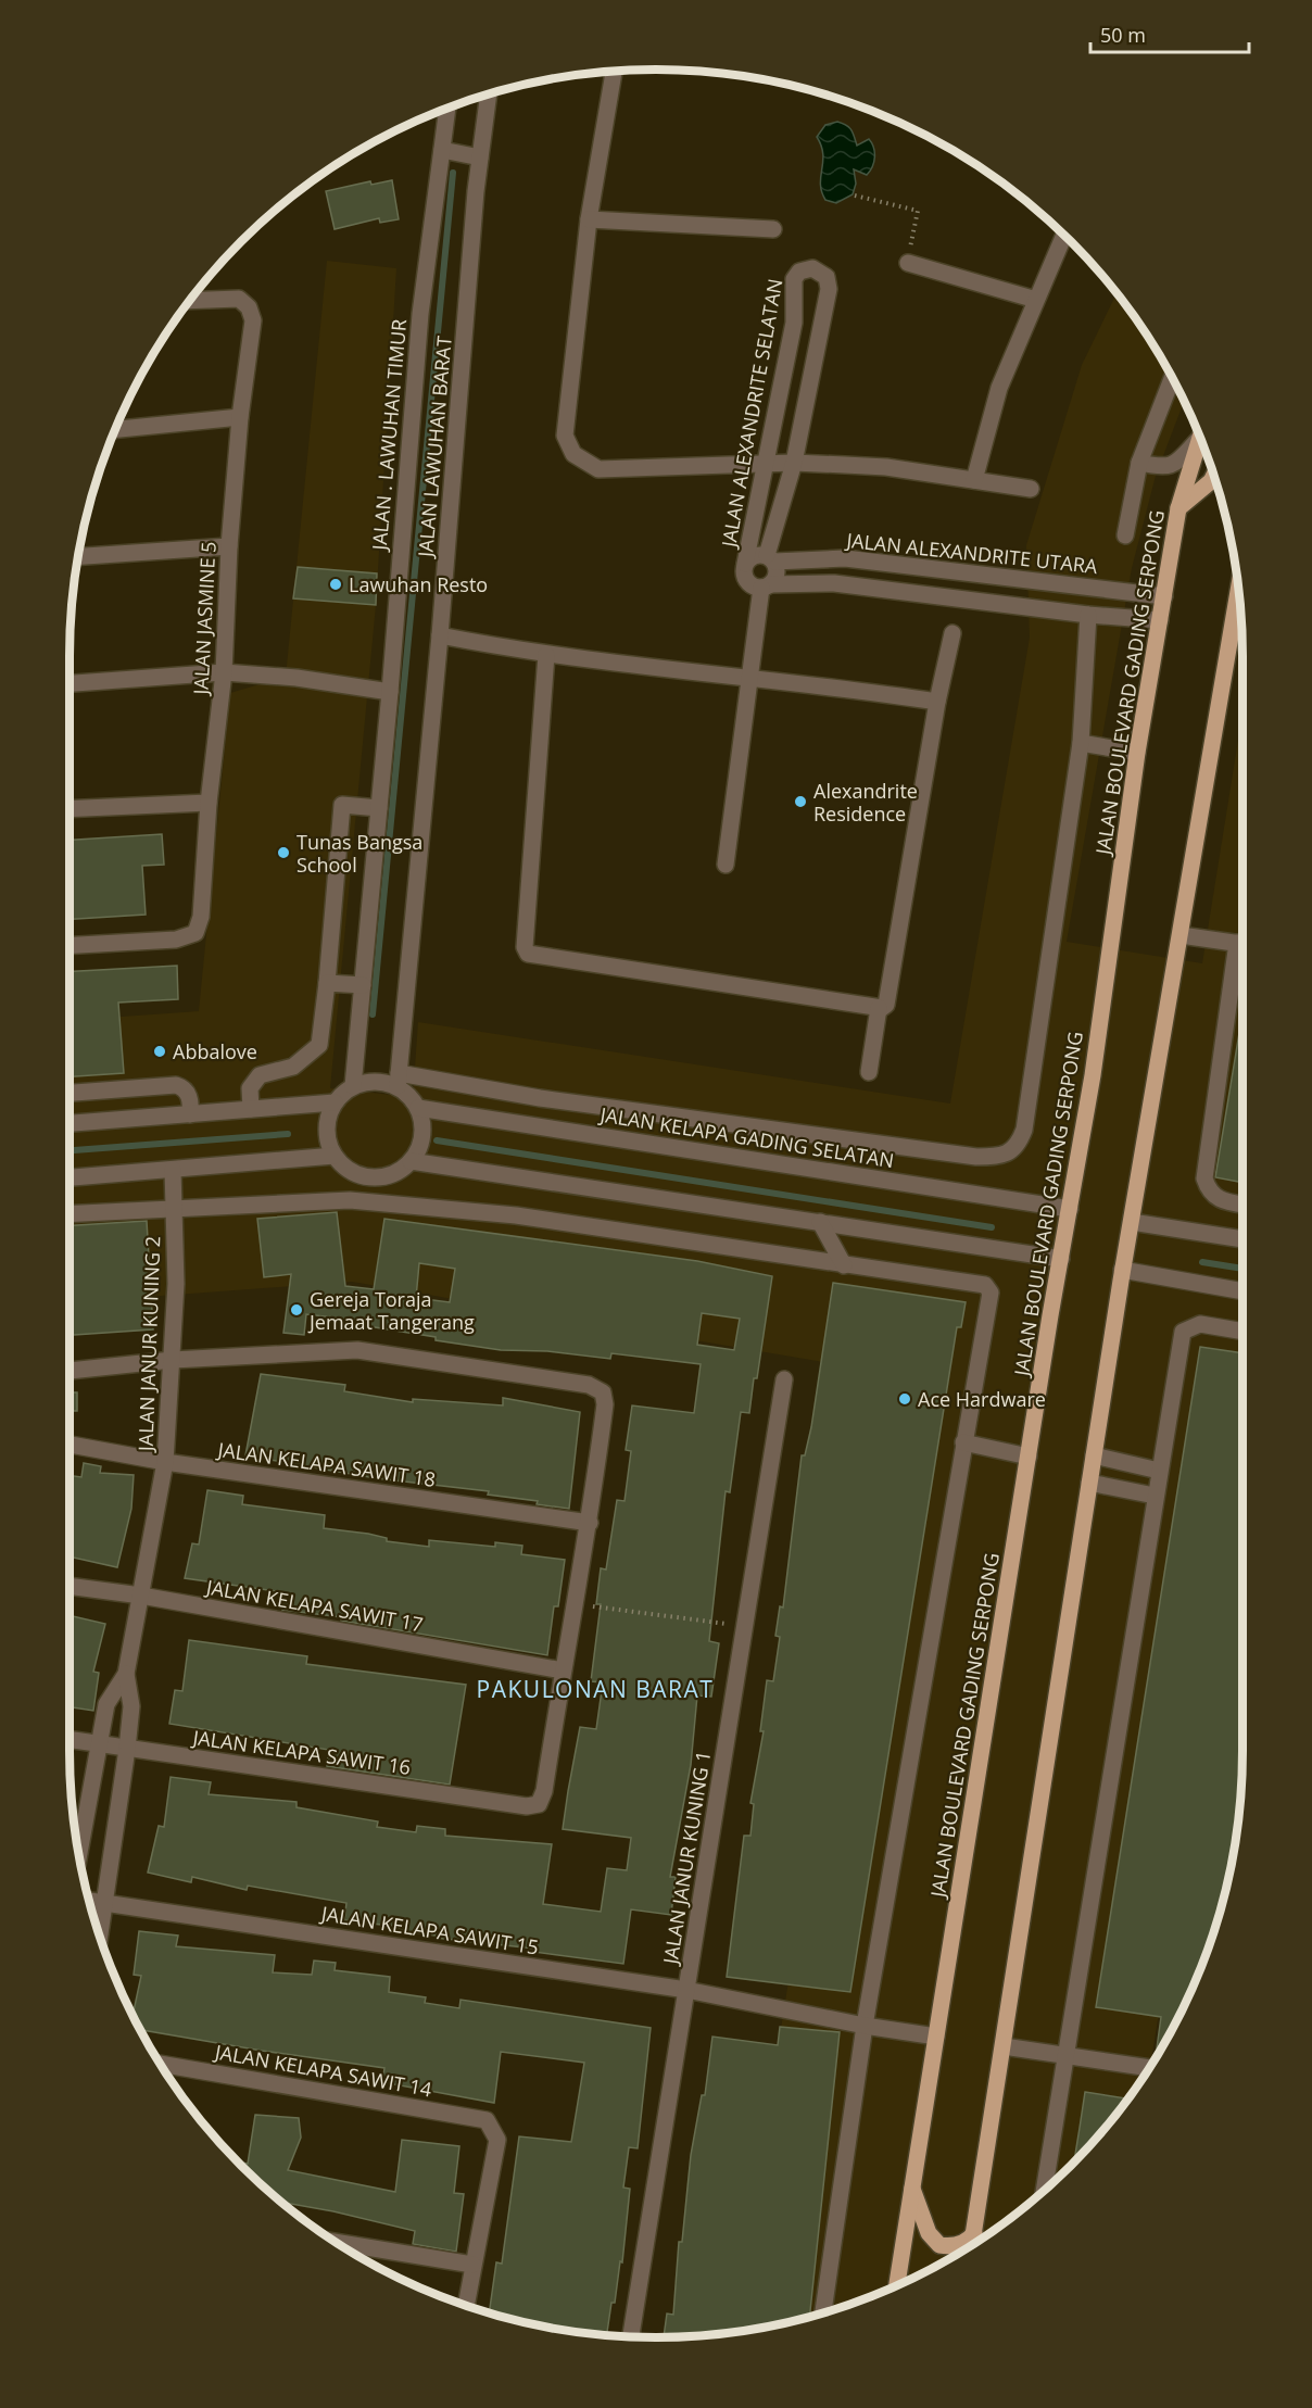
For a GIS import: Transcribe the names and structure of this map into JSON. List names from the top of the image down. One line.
{"streets":{"main road":["JALAN BOULEVARD GADING SERPONG"],"street":["JALAN ALEXANDRITE SELATAN","JALAN . LAWUHAN TIMUR","JALAN LAWUHAN BARAT","JALAN ALEXANDRITE UTARA","JALAN JASMINE 5","JALAN KELAPA GADING SELATAN","JALAN JANUR KUNING 2","JALAN KELAPA SAWIT 18","JALAN KELAPA SAWIT 17","JALAN KELAPA SAWIT 16","JALAN JANUR KUNING 1","JALAN KELAPA SAWIT 15","JALAN KELAPA SAWIT 14"]},"crossings":[["JALAN ALEXANDRITE SELATAN","JALAN ALEXANDRITE UTARA"],["JALAN . LAWUHAN TIMUR","JALAN LAWUHAN BARAT"],["JALAN . LAWUHAN TIMUR","JALAN KELAPA GADING SELATAN"],["JALAN LAWUHAN BARAT","JALAN KELAPA GADING SELATAN"],["JALAN ALEXANDRITE UTARA","JALAN BOULEVARD GADING SERPONG"],["JALAN BOULEVARD GADING SERPONG","JALAN KELAPA GADING SELATAN"],["JALAN BOULEVARD GADING SERPONG","JALAN KELAPA SAWIT 15"],["JALAN JANUR KUNING 2","JALAN KELAPA SAWIT 18"],["JALAN JANUR KUNING 2","JALAN KELAPA SAWIT 17"],["JALAN JANUR KUNING 2","JALAN KELAPA SAWIT 16"],["JALAN JANUR KUNING 2","JALAN KELAPA SAWIT 15"],["JALAN KELAPA SAWIT 17","JALAN KELAPA SAWIT 16"],["JALAN JANUR KUNING 1","JALAN KELAPA SAWIT 15"]],"districts":["PAKULONAN BARAT"],"places":["Lawuhan Resto","Alexandrite Residence","Tunas Bangsa School","Abbalove","Gereja Toraja Jemaat Tangerang","Ace Hardware"],"scale_bar":"50 m"}
